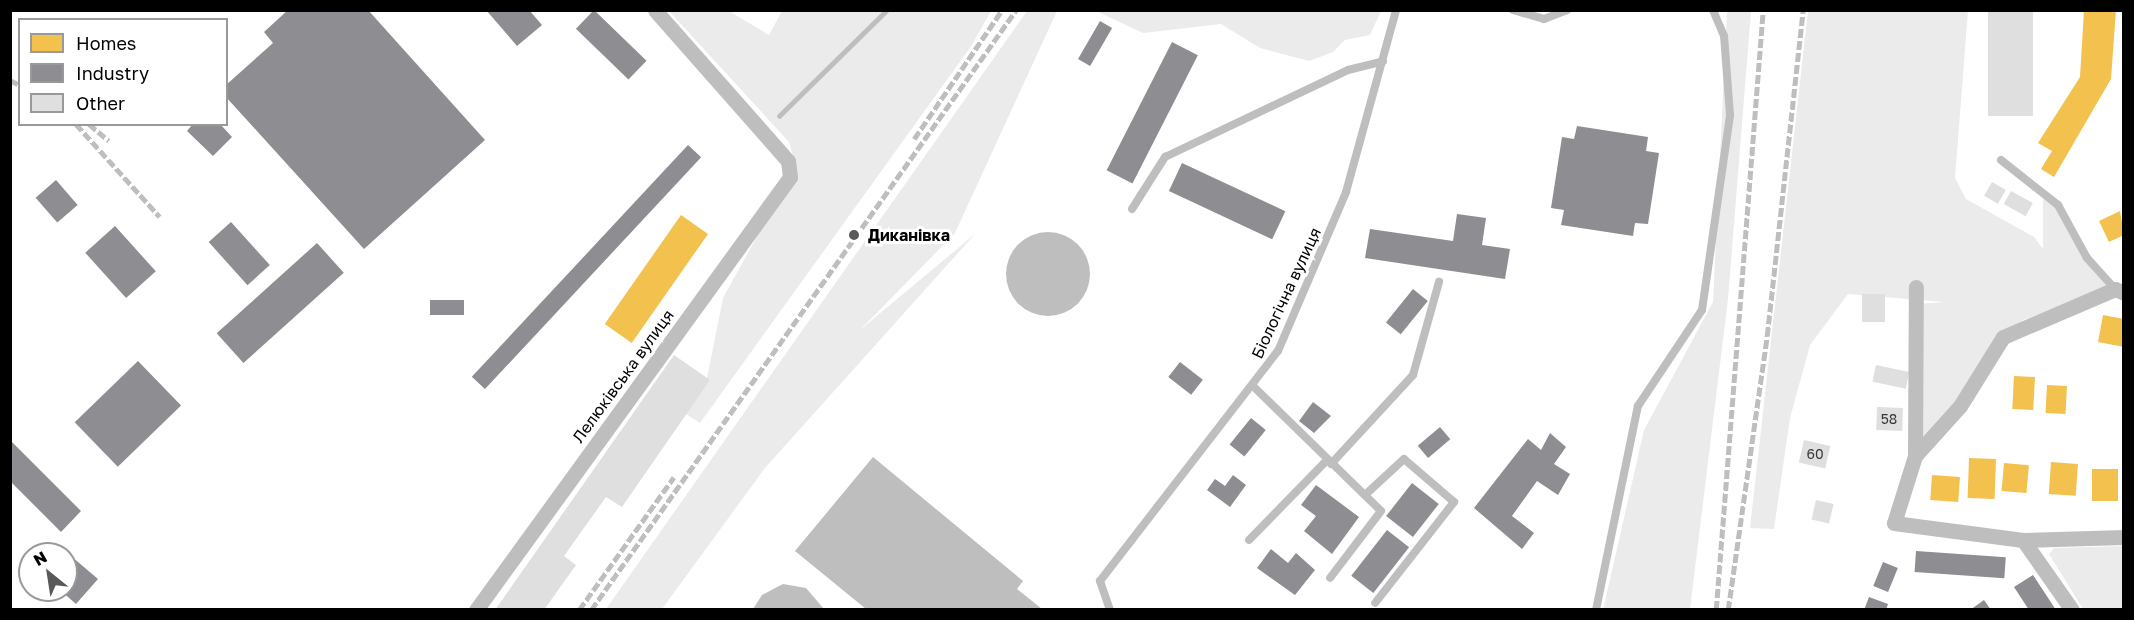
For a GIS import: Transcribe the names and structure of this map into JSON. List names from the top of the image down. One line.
{"streets":{"street":["Лелюківська вулиця"],"lane":["Біологічна вулиця"]},"places":["Диканівка"],"house_numbers":["58","60"],"legend":["Homes","Industry","Other"],"north":"top left"}
